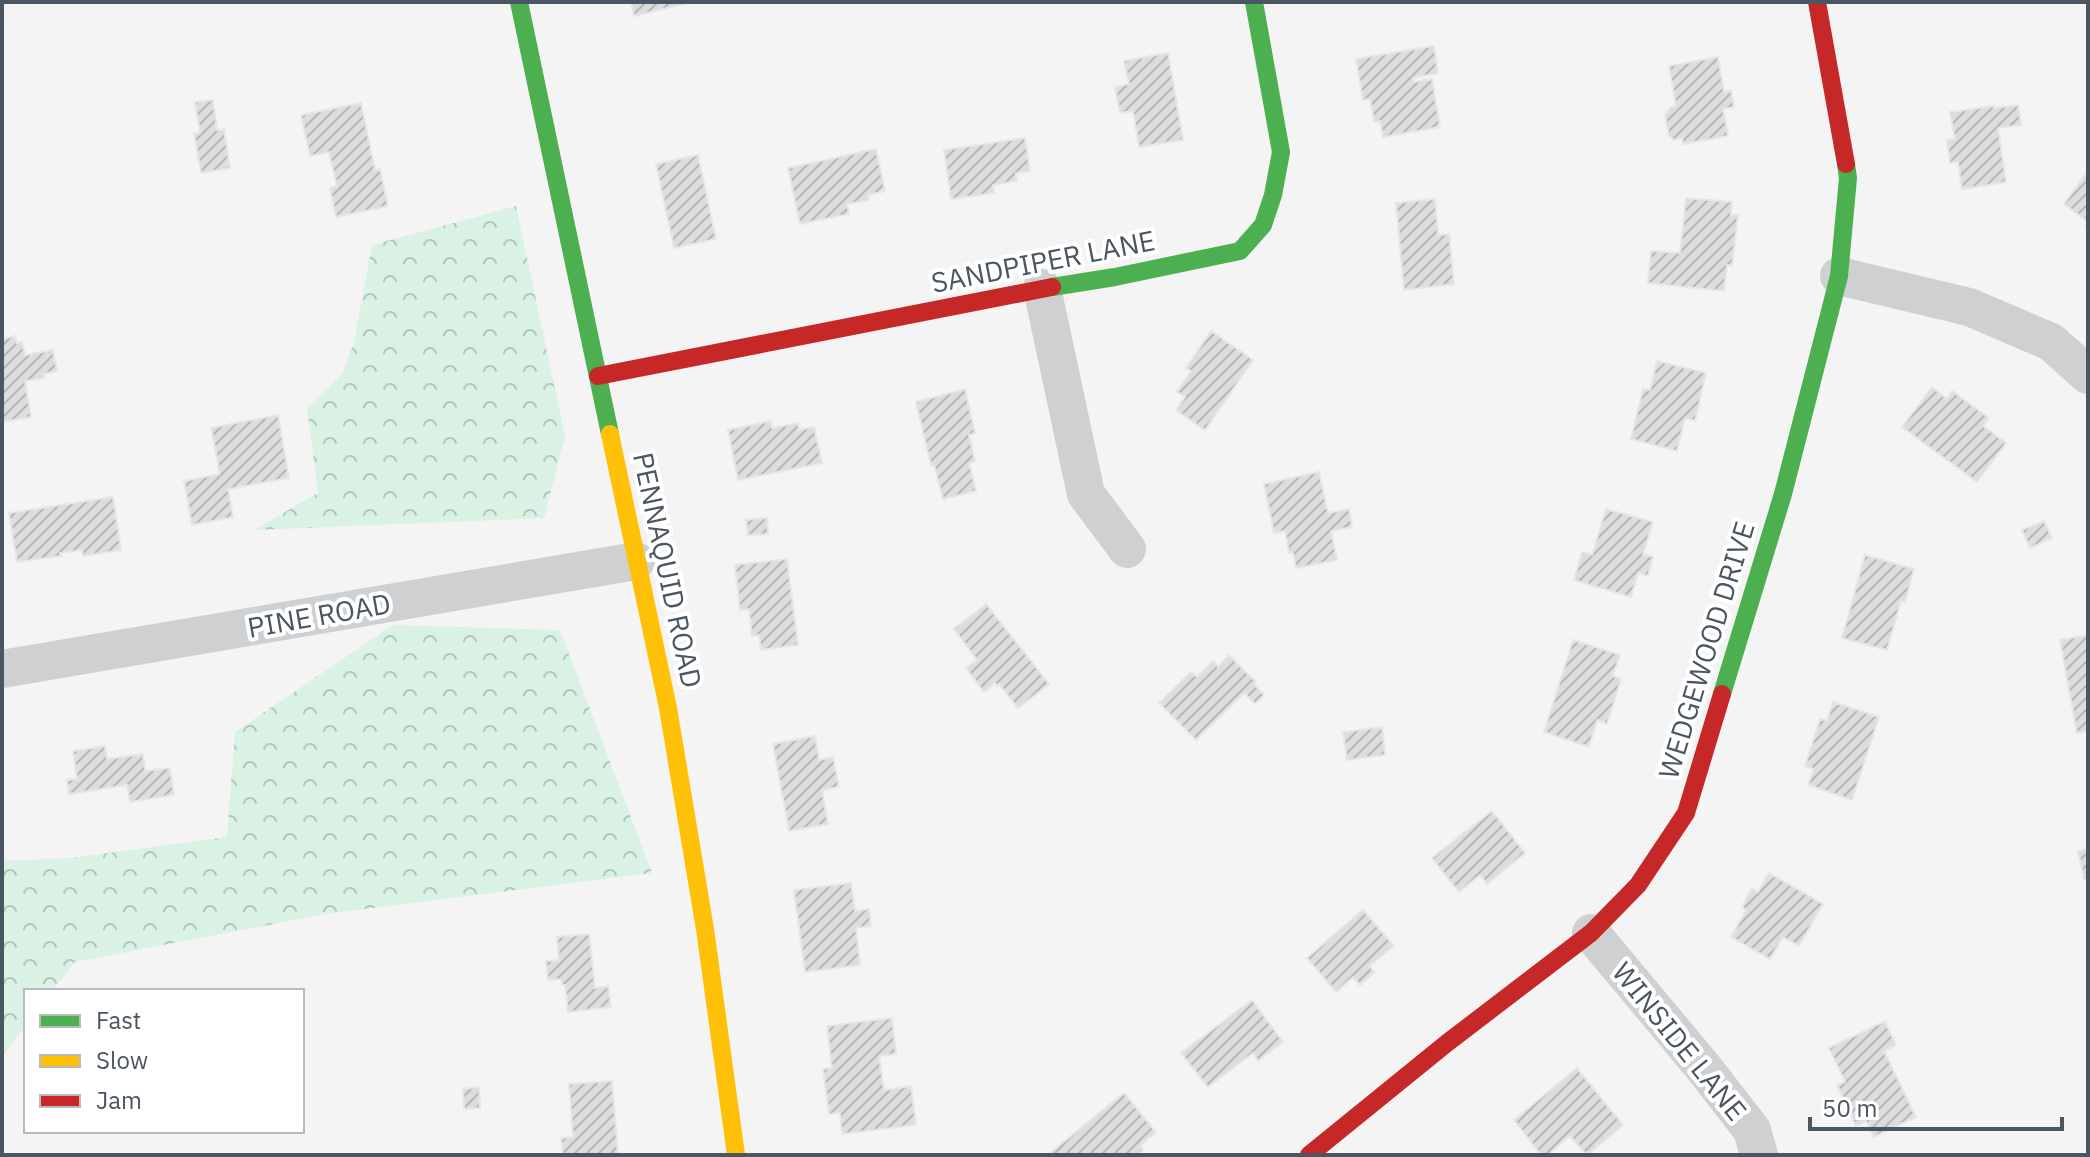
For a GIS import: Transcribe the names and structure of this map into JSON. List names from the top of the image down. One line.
{"streets":{"street":["SANDPIPER LANE","PENNAQUID ROAD","PINE ROAD","WEDGEWOOD DRIVE","WINSIDE LANE"]},"crossings":[["SANDPIPER LANE","PENNAQUID ROAD"],["PENNAQUID ROAD","PINE ROAD"],["WEDGEWOOD DRIVE","WINSIDE LANE"]],"legend":["Fast","Slow","Jam"],"scale_bar":"50 m"}
